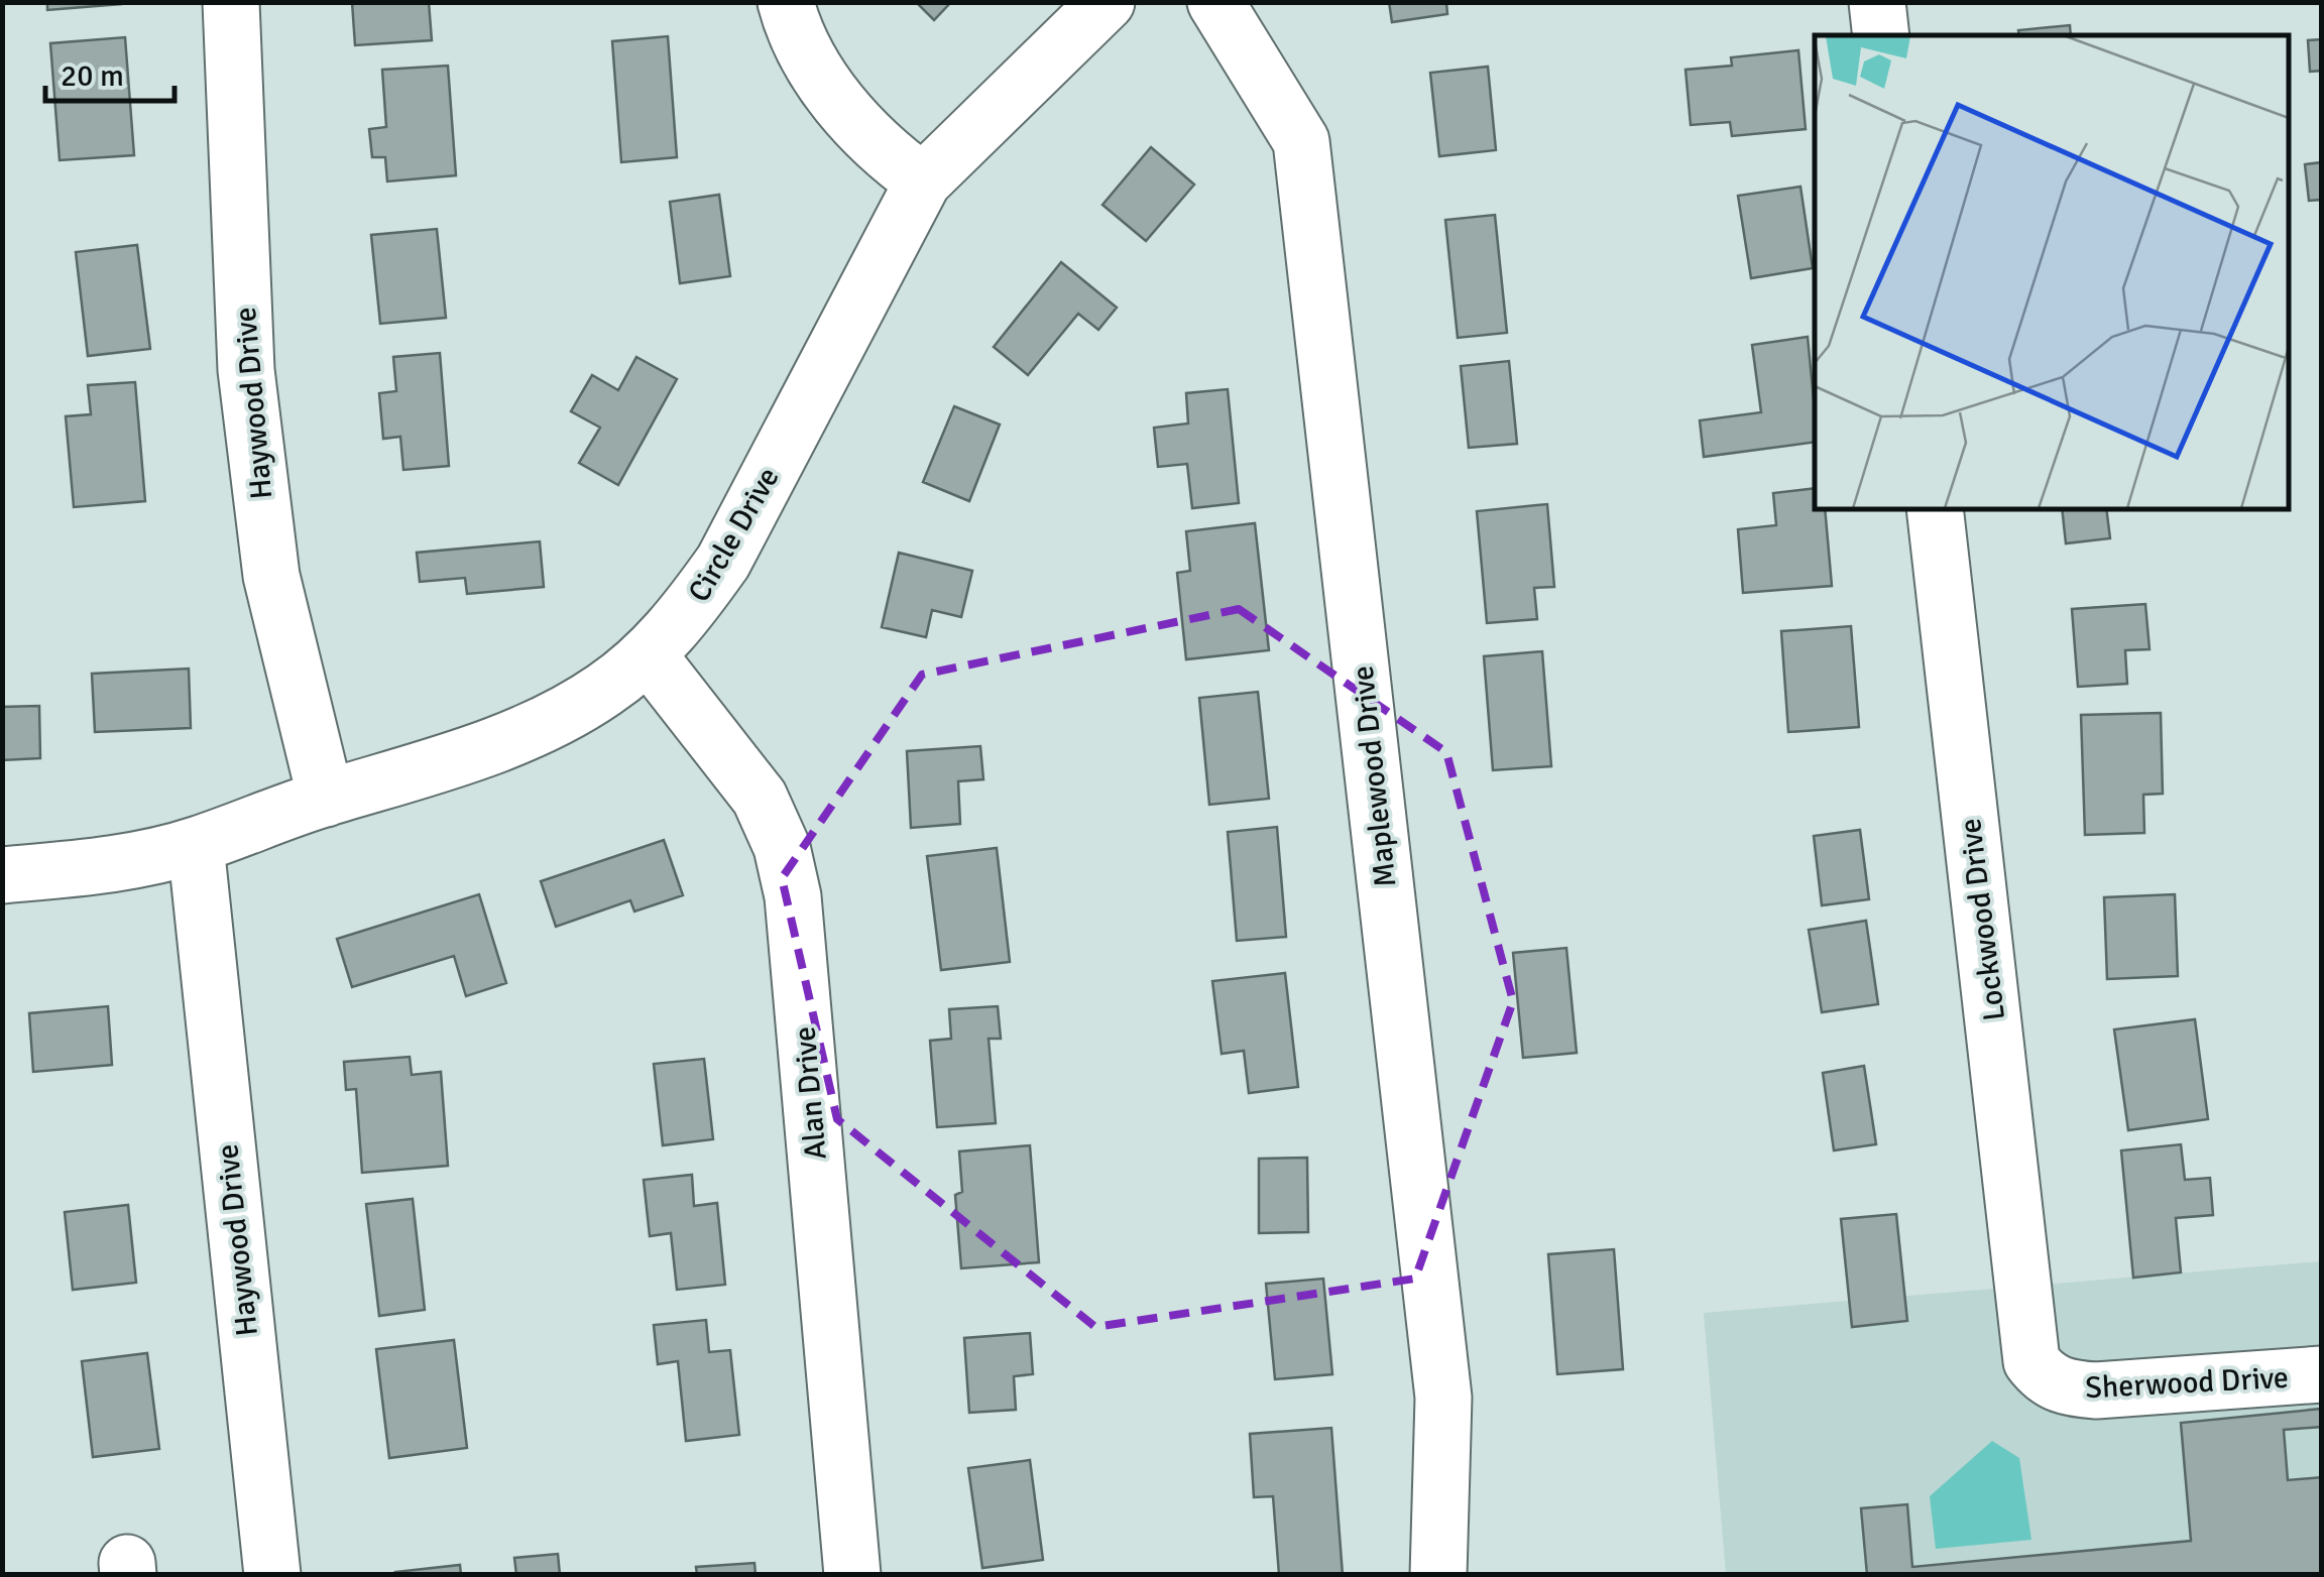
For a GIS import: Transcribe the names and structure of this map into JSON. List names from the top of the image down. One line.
{"streets":{"street":["Haywood Drive","Circle Drive","Maplewood Drive","Lockwood Drive","Alan Drive","Sherwood Drive"]},"crossings":[["Haywood Drive","Circle Drive"],["Circle Drive","Alan Drive"],["Lockwood Drive","Sherwood Drive"]],"scale_bar":"20 m"}
